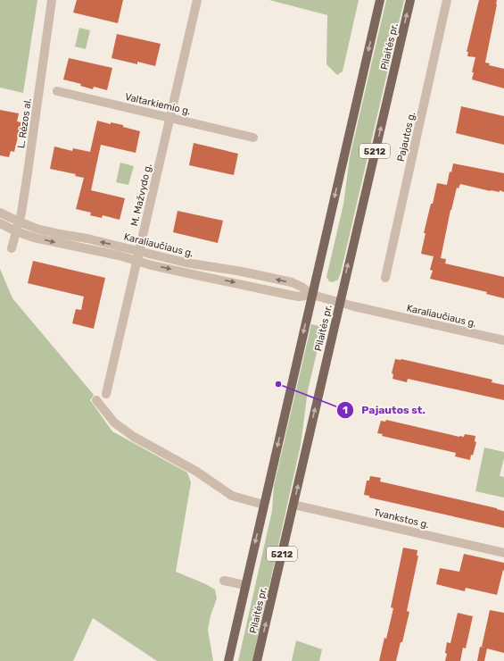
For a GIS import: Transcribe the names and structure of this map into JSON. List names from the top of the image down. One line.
{"streets":{"main road":["Pilaitės pr.","5212"],"street":["Valtarkiemio g.","L. Rėzos al.","Pajautos g.","M. Mažvydo g.","Karaliaučiaus g.","Tvankstos g."]},"crossings":[["Pilaitės pr.","Karaliaučiaus g."],["Pilaitės pr.","Tvankstos g."],["Valtarkiemio g.","M. Mažvydo g."],["L. Rėzos al.","Karaliaučiaus g."],["M. Mažvydo g.","Karaliaučiaus g."]],"places":["Pajautos st."]}
